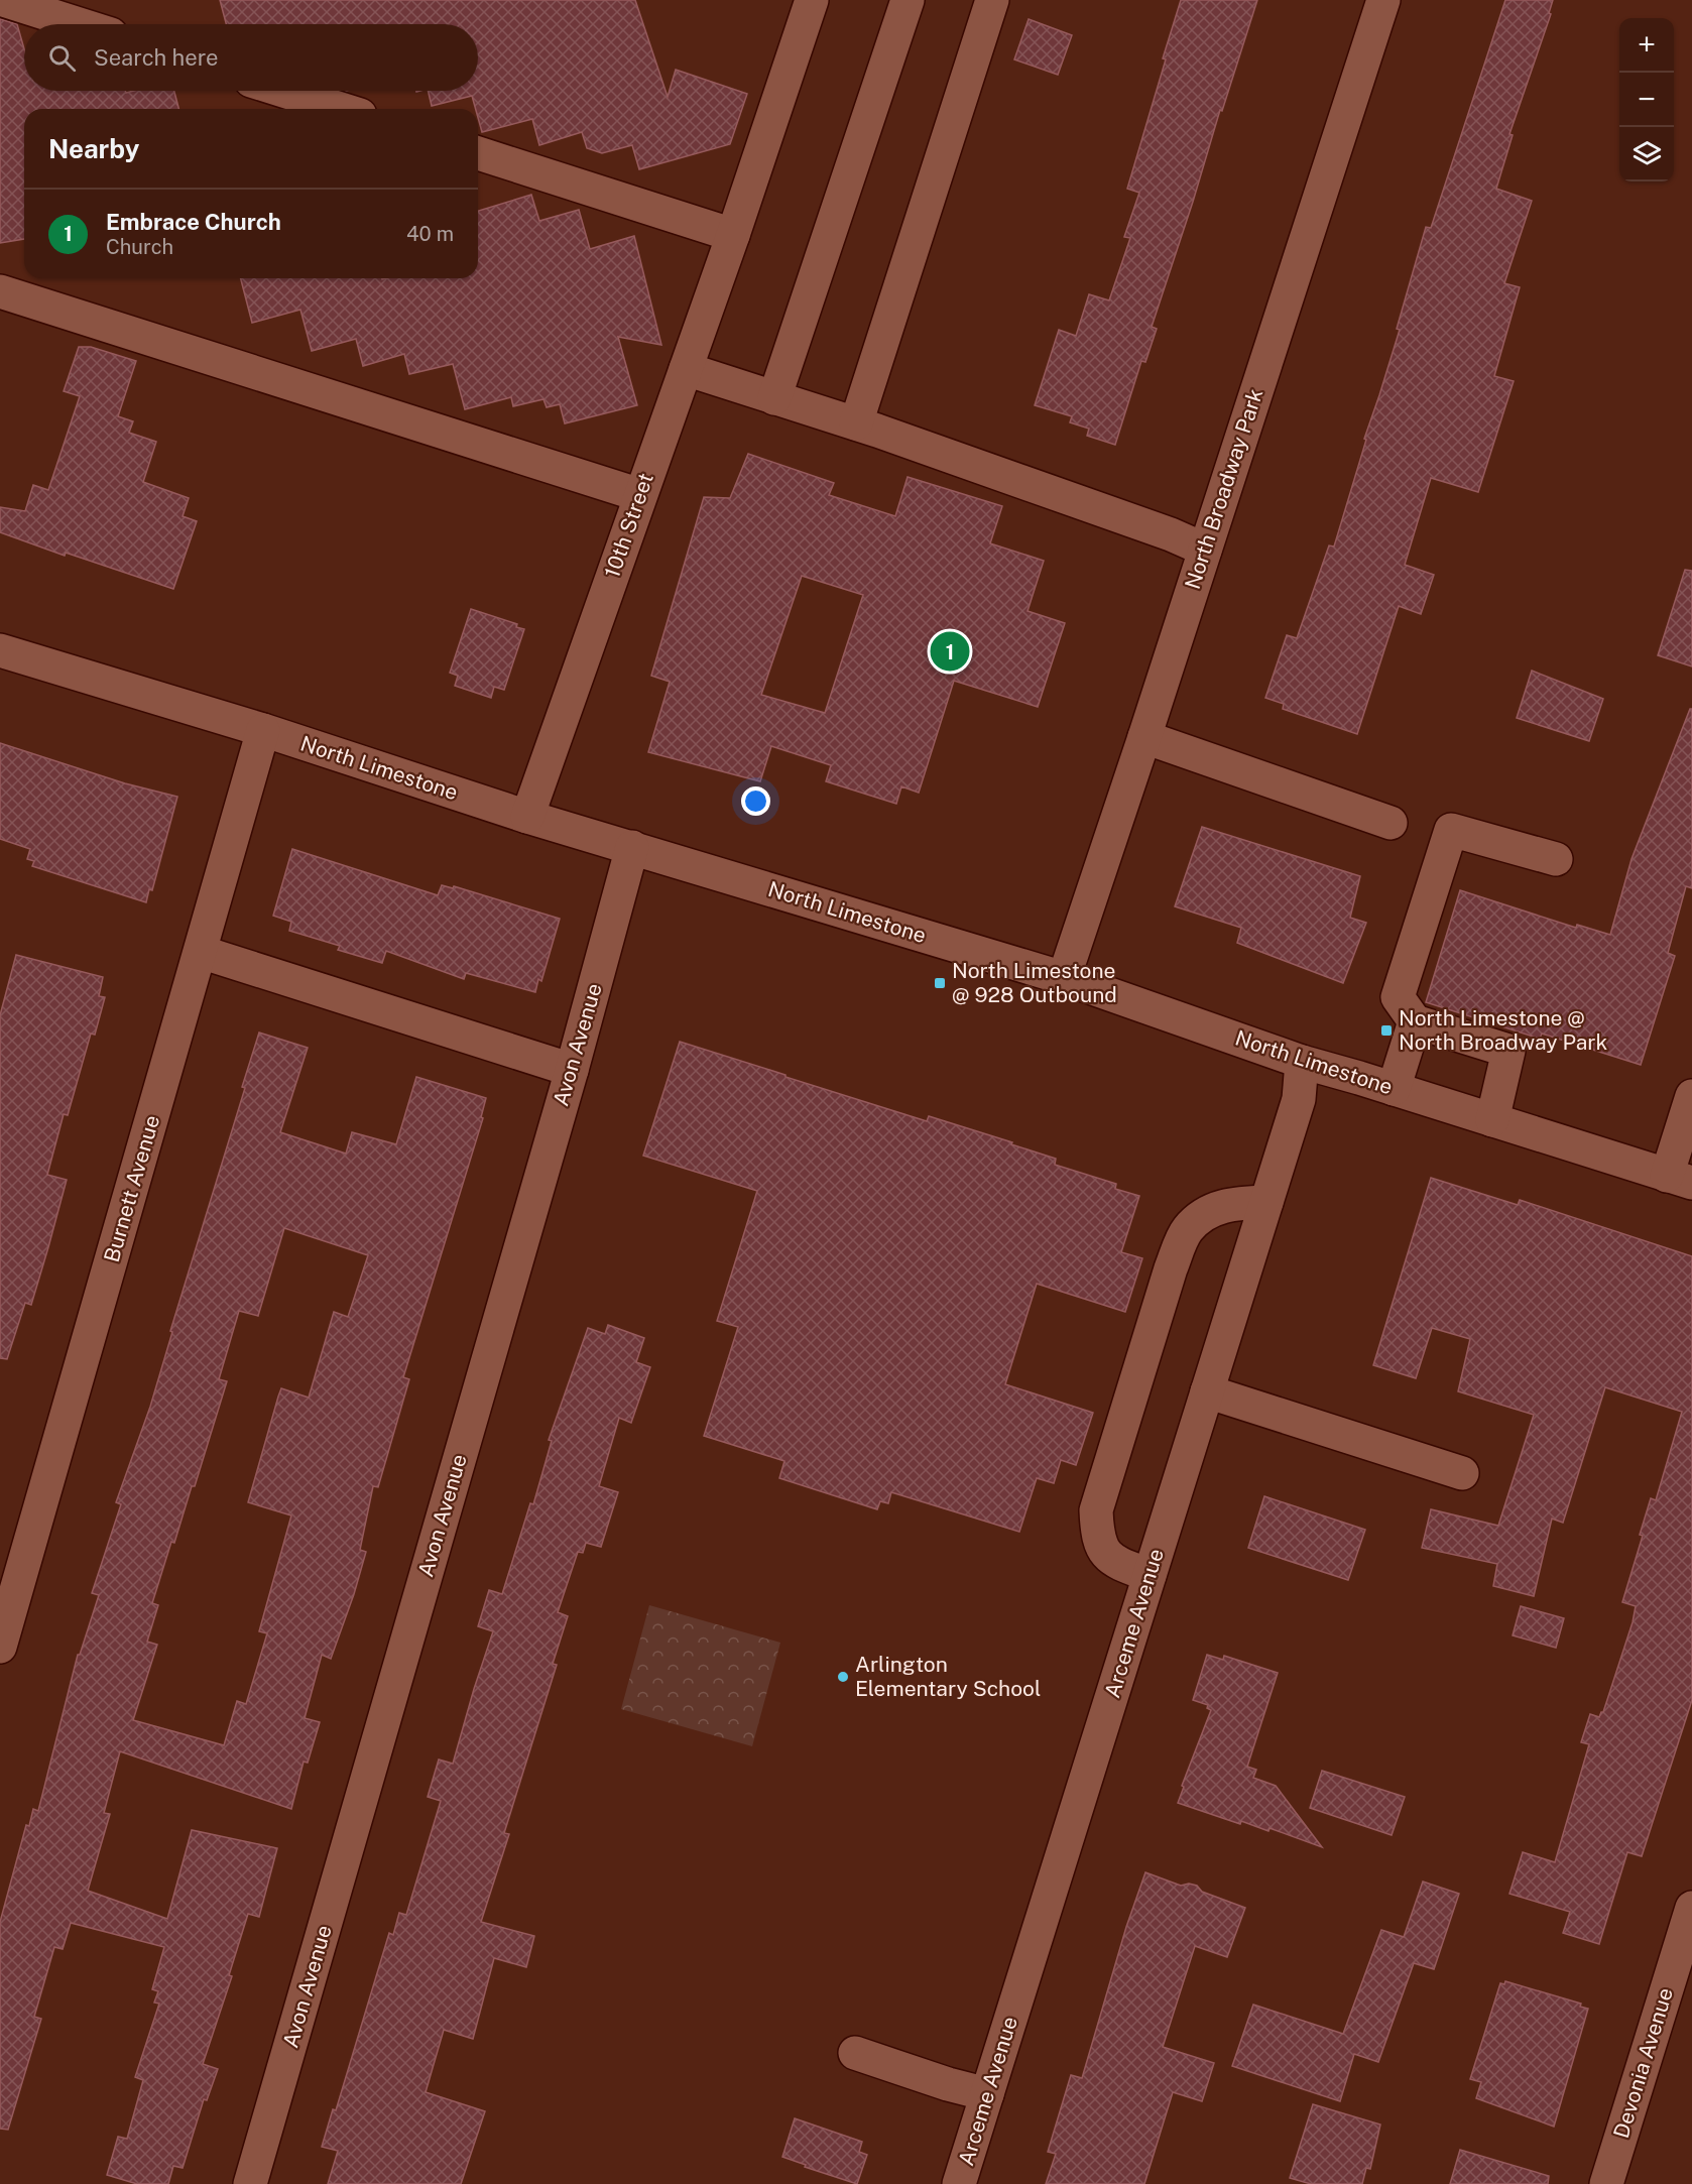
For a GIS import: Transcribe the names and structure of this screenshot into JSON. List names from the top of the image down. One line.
{"streets":{"street":["North Broadway Park","10th Street","North Limestone","Avon Avenue","Burnett Avenue","Arceme Avenue","Devonia Avenue"]},"crossings":[["North Broadway Park","North Limestone"],["10th Street","North Limestone"],["North Limestone","Avon Avenue"],["North Limestone","Burnett Avenue"],["North Limestone","Arceme Avenue"]],"places":{"transit":["North Limestone @ 928 Outbound","North Limestone @ North Broadway Park"],"other":["Arlington Elementary School"]},"page":{"map_buttons":["+","−"],"search":"Search here","heading":"Nearby","list":[{"mark":"1","name":"Embrace Church","note":"Church","value":"40 m"}],"pins":"1"}}
